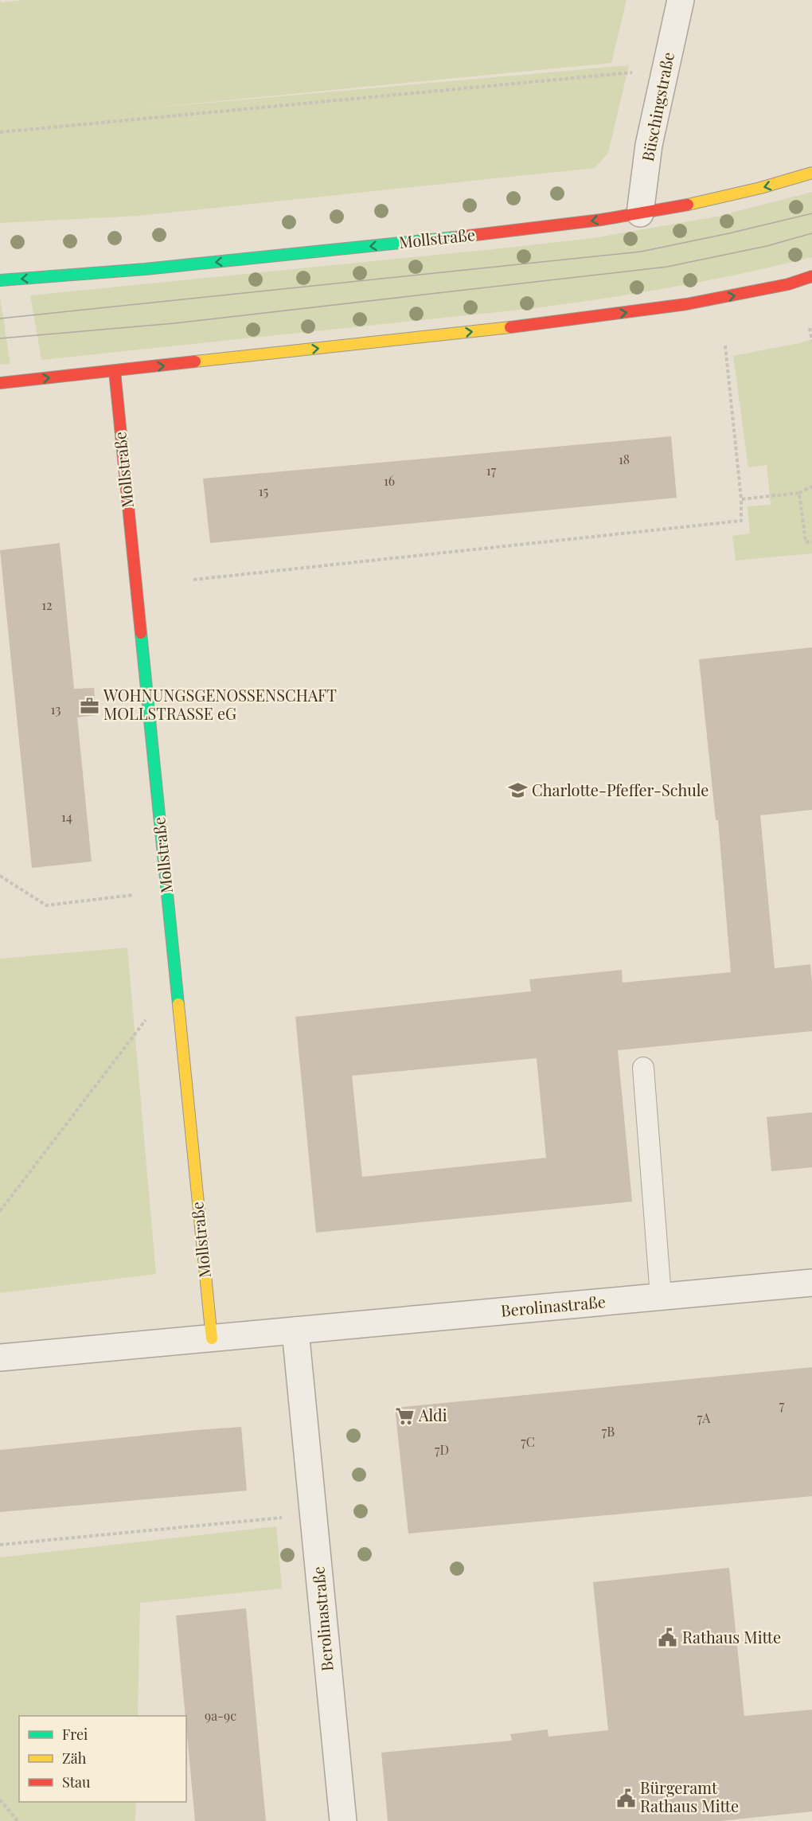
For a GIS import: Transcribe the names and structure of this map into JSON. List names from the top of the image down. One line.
{"streets":{"main road":["Mollstraße"],"street":["Büschingstraße","Berolinastraße"]},"crossings":[["Büschingstraße","Mollstraße"],["Mollstraße","Berolinastraße"]],"places":{"office":["WOHNUNGSGENOSSENSCHAFT MOLLSTRASSE eG"],"school or university":["Charlotte-Pfeffer-Schule"],"supermarket":["Aldi"],"public building":["Rathaus Mitte","Bürgeramt Rathaus Mitte"]},"house_numbers":["18","17","16","15","12","13","14","7","7A","7B","7C","7D","9a-9c"],"legend":["Frei","Zäh","Stau"]}
